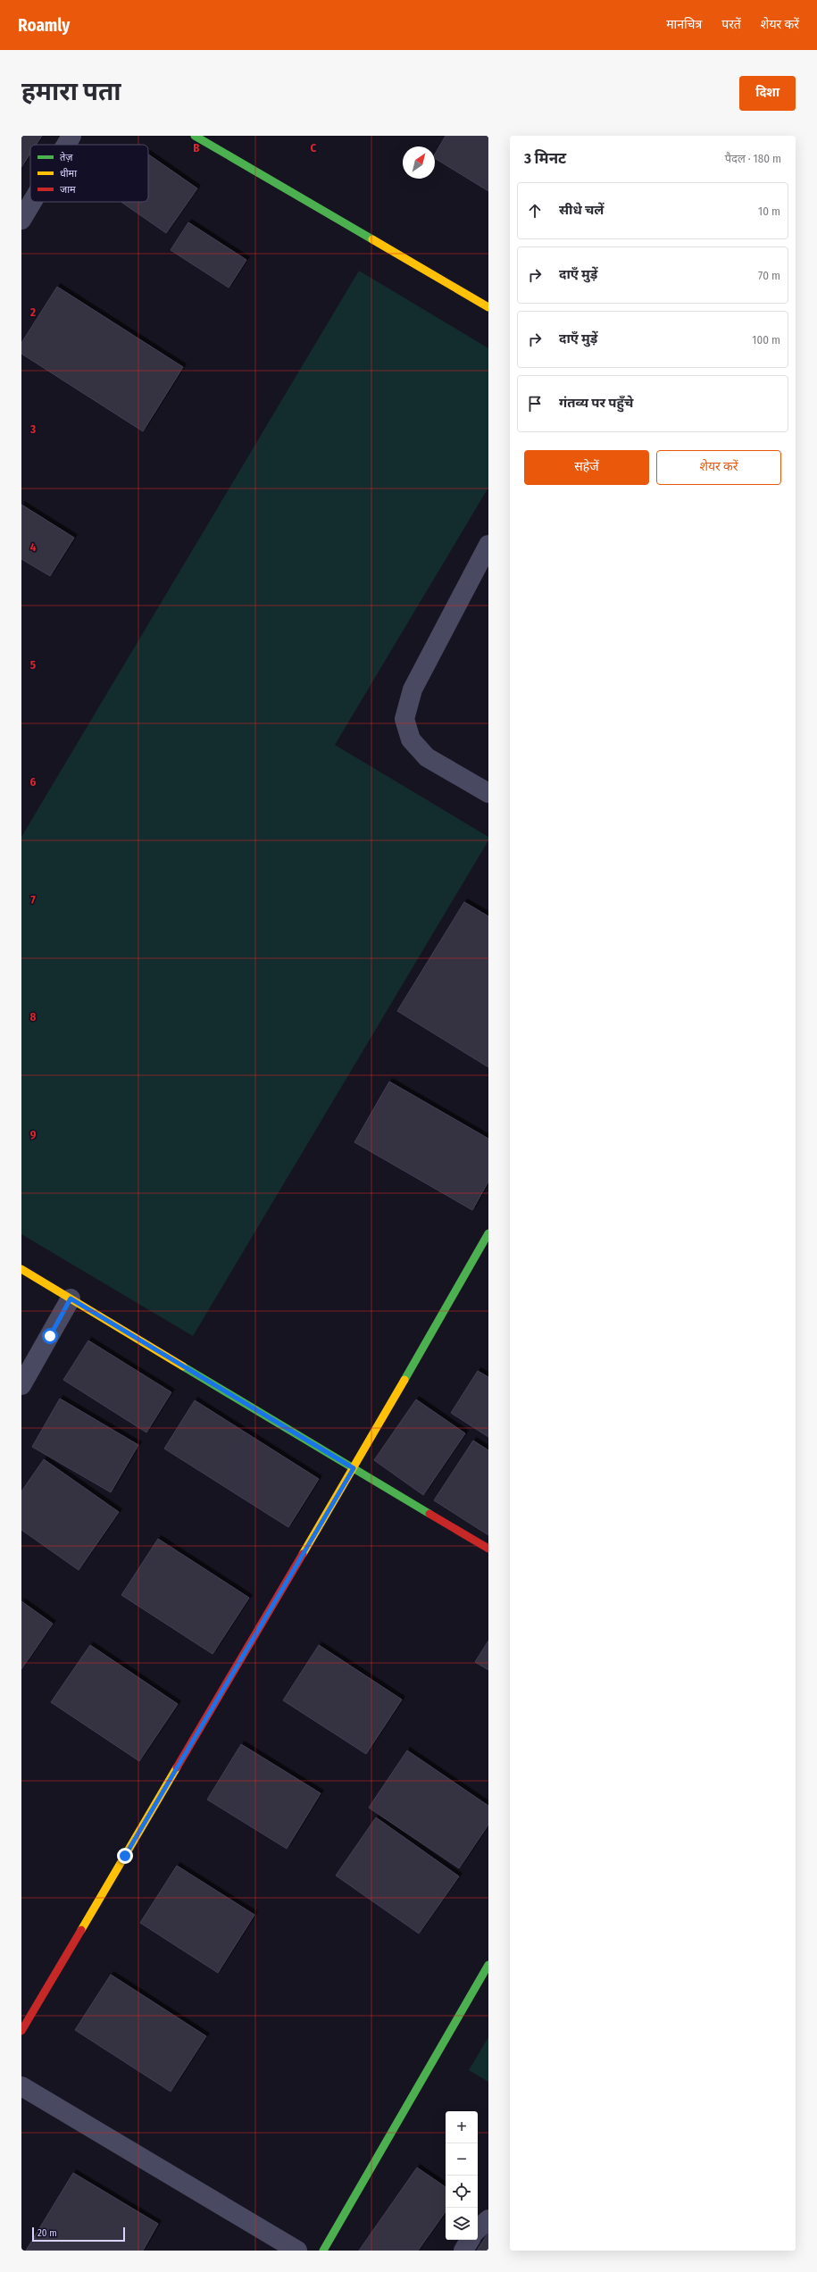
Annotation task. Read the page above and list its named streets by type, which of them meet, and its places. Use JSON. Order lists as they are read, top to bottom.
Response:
{
  "legend": ["तेज़", "धीमा", "जाम"],
  "scale_bar": "20 m",
  "north": "top right",
  "page": {
    "header": "Roamly",
    "nav": ["मानचित्र", "परतें", "शेयर करें"],
    "buttons": [
      "दिशा",
      ["सहेजें", "शेयर करें"]
    ],
    "title": "हमारा पता",
    "heading": ["3 मिनट", "पैदल · 180 m"],
    "list": [
      ["सीधे चलें", "10 m"],
      ["दाएँ मुड़ें", "70 m"],
      ["दाएँ मुड़ें", "100 m"],
      "गंतव्य पर पहुँचे"
    ],
    "map_buttons": ["+", "−"],
    "scale": "20 m"
  },
  "grid": {
    "columns": ["B", "C"],
    "rows": [
      "2",
      "3",
      "4",
      "5",
      "6",
      "7",
      "8",
      "9"
    ]
  }
}
